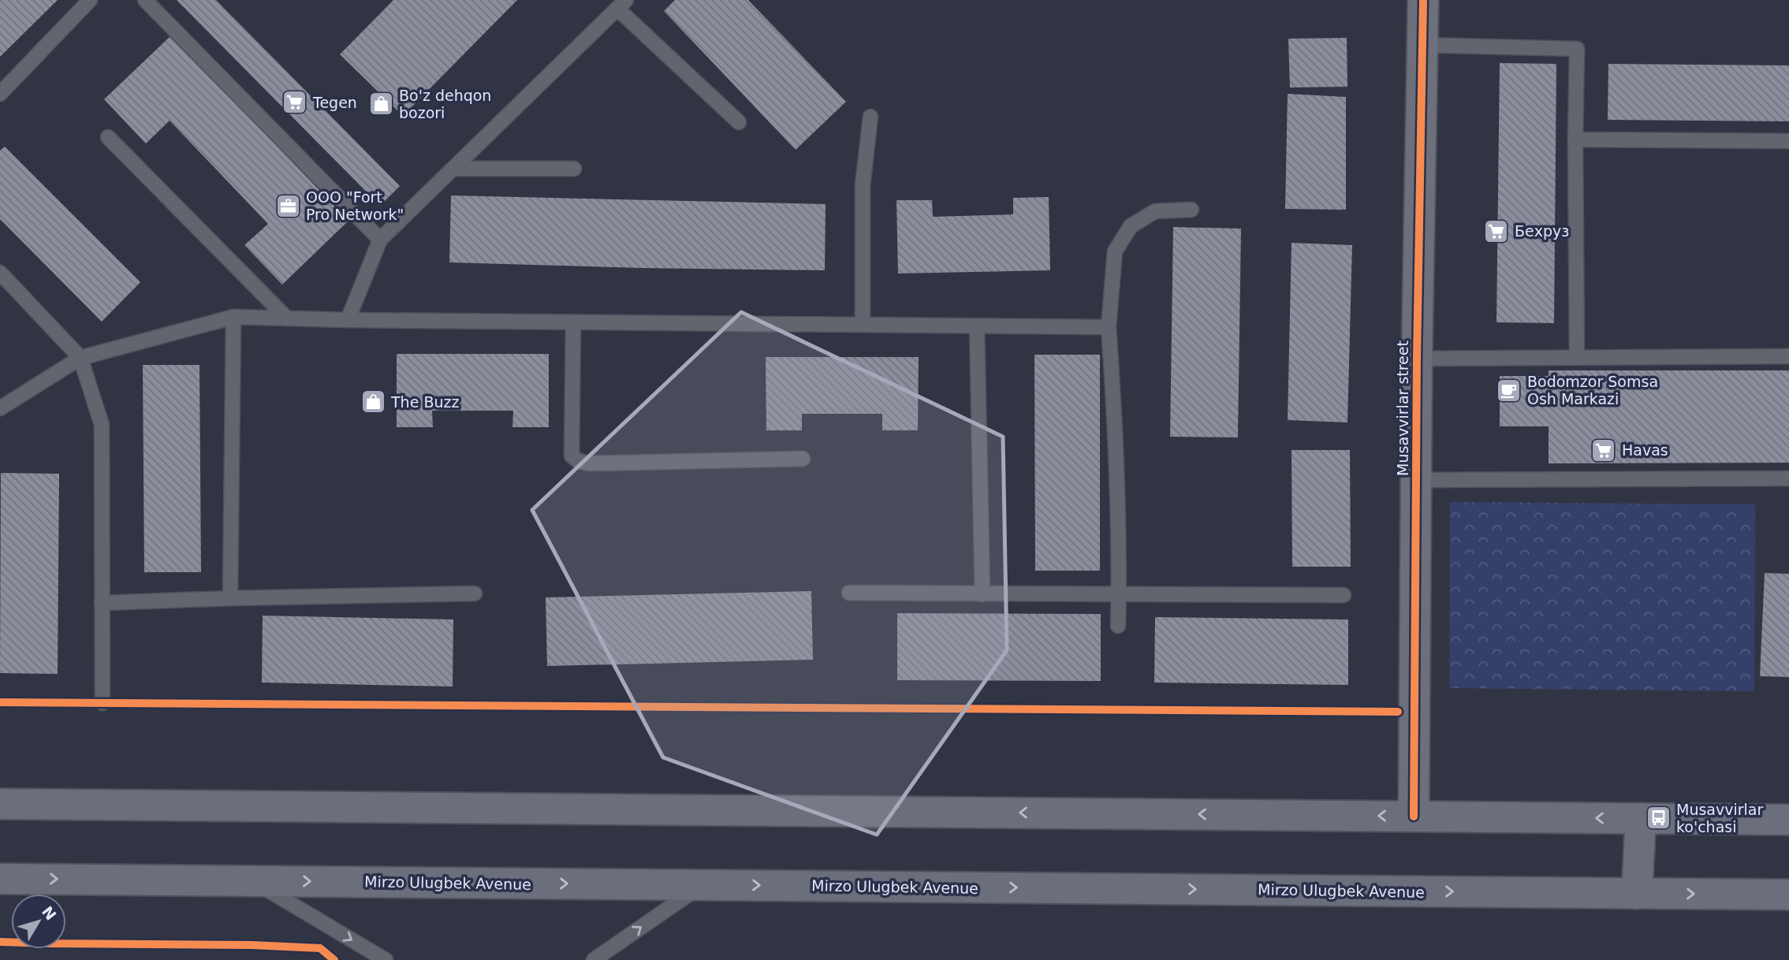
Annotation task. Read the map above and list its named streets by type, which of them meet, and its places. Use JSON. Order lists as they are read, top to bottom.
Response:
{
  "streets": {
    "main road": ["Mirzo Ulugbek Avenue"],
    "street": ["Musavvirlar street"]
  },
  "places": {
    "supermarket": ["Tegen", "Бехруз", "Havas"],
    "shop": ["Bo'z dehqon bozori", "The Buzz"],
    "office": ["ООО \"Fort Pro Network\""],
    "cafe": ["Bodomzor Somsa Osh Markazi"],
    "bus stop": ["Musavvirlar ko'chasi"]
  },
  "north": "top right"
}
